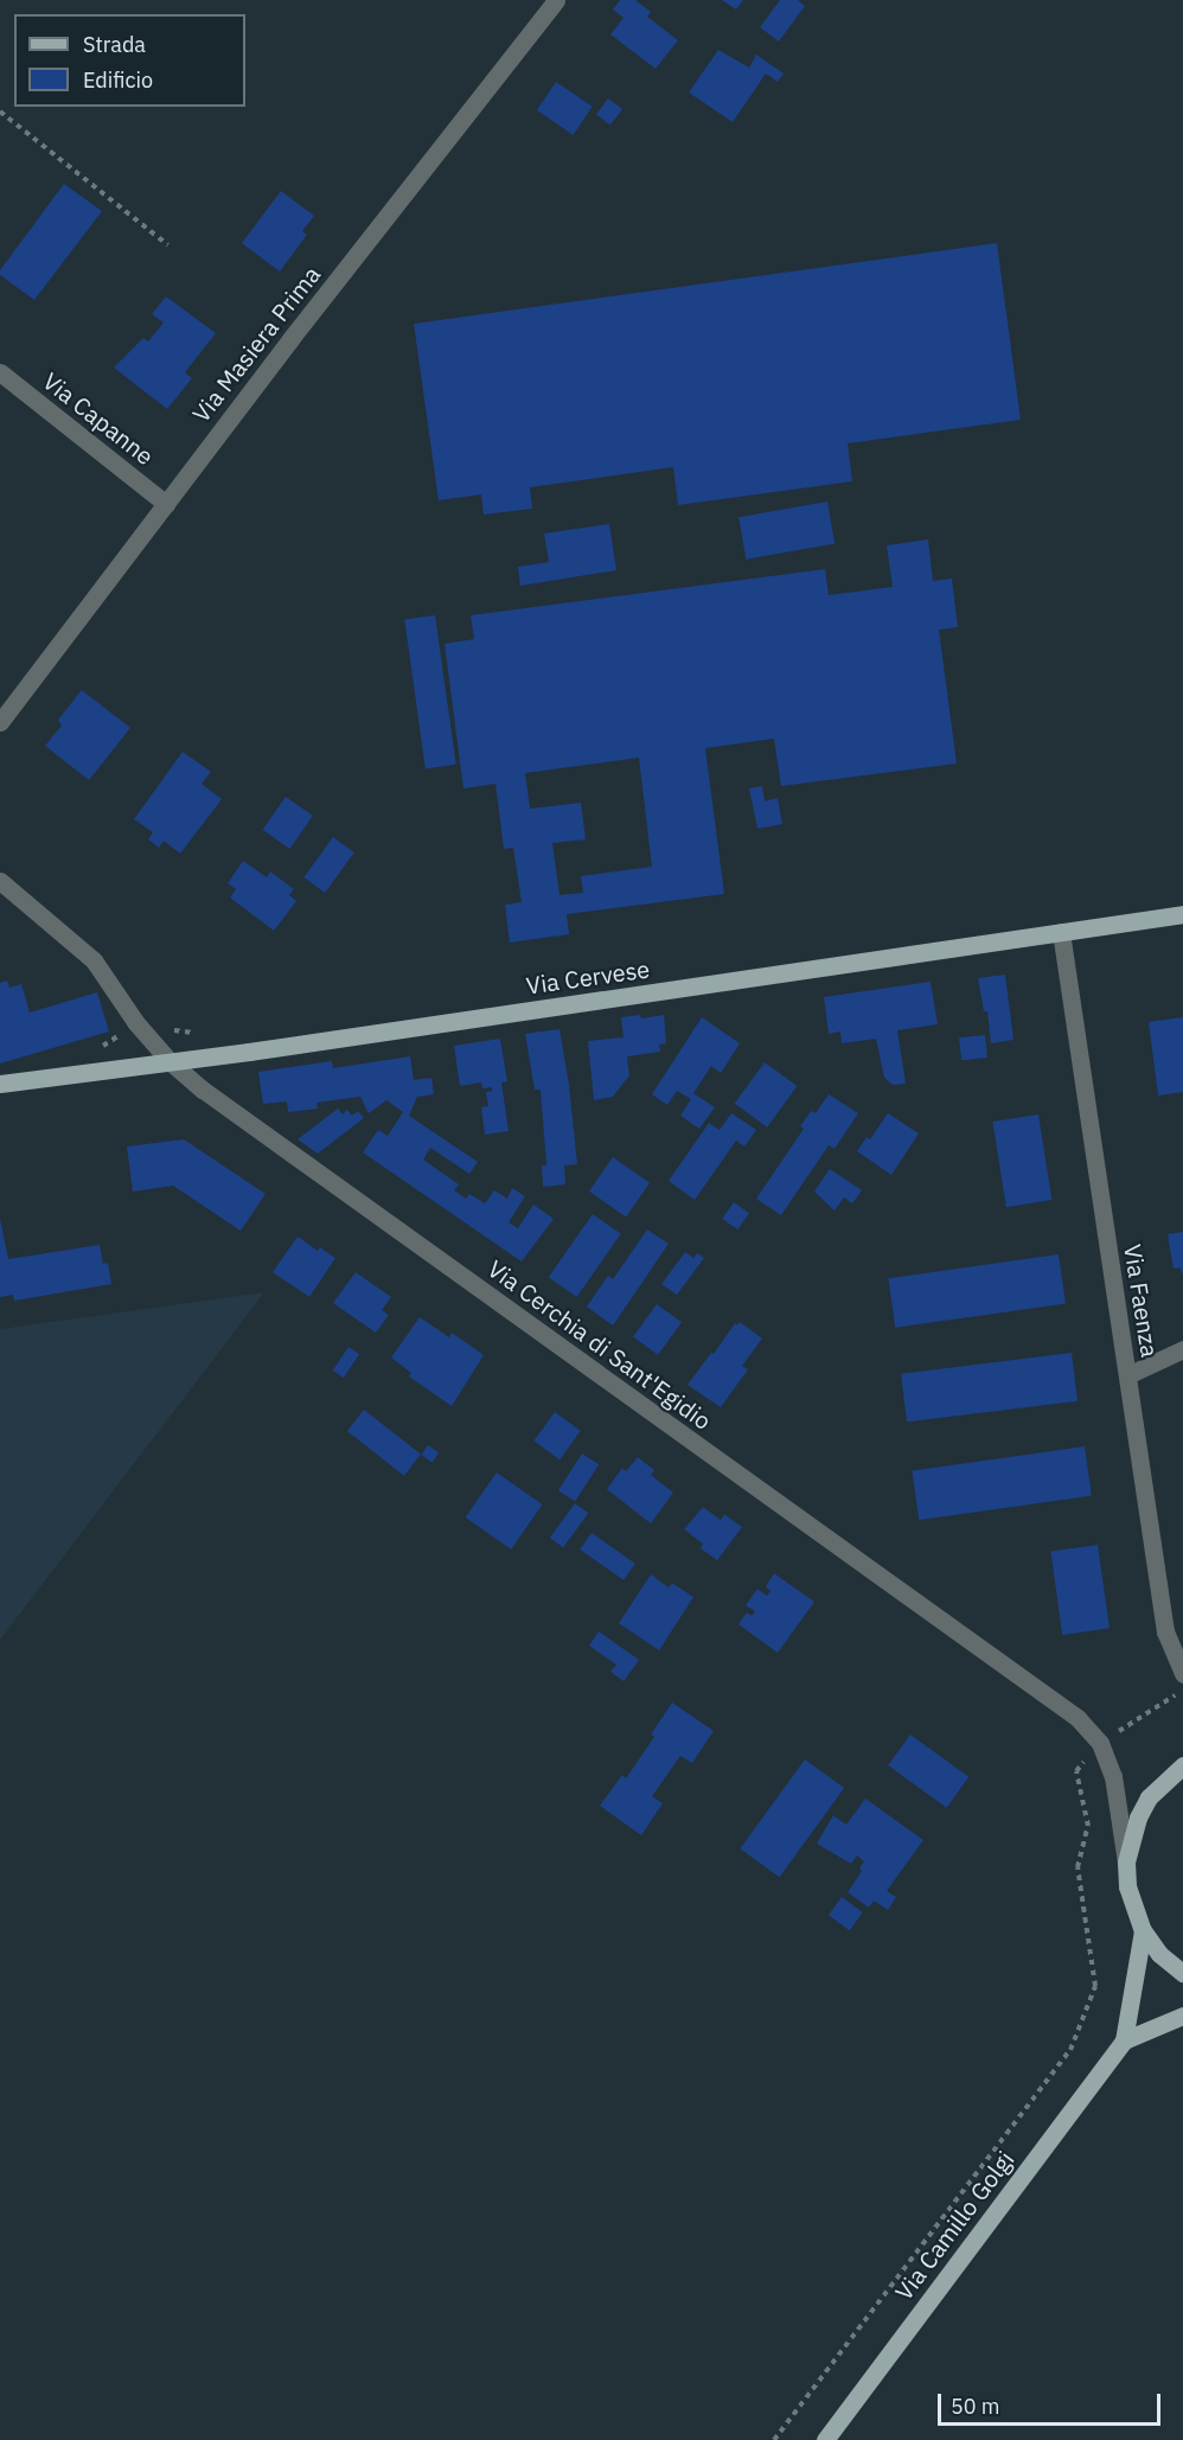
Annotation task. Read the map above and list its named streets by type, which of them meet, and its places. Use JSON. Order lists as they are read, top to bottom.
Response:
{
  "streets": {
    "main road": ["Via Cervese", "Via Camillo Golgi"],
    "street": [
      "Via Masiera Prima",
      "Via Capanne",
      "Via Faenza",
      "Via Cerchia di Sant'Egidio"
    ]
  },
  "crossings": [
    ["Via Masiera Prima", "Via Capanne"],
    ["Via Cervese", "Via Faenza"],
    ["Via Cervese", "Via Cerchia di Sant'Egidio"]
  ],
  "legend": ["Strada", "Edificio"],
  "scale_bar": "50 m"
}
